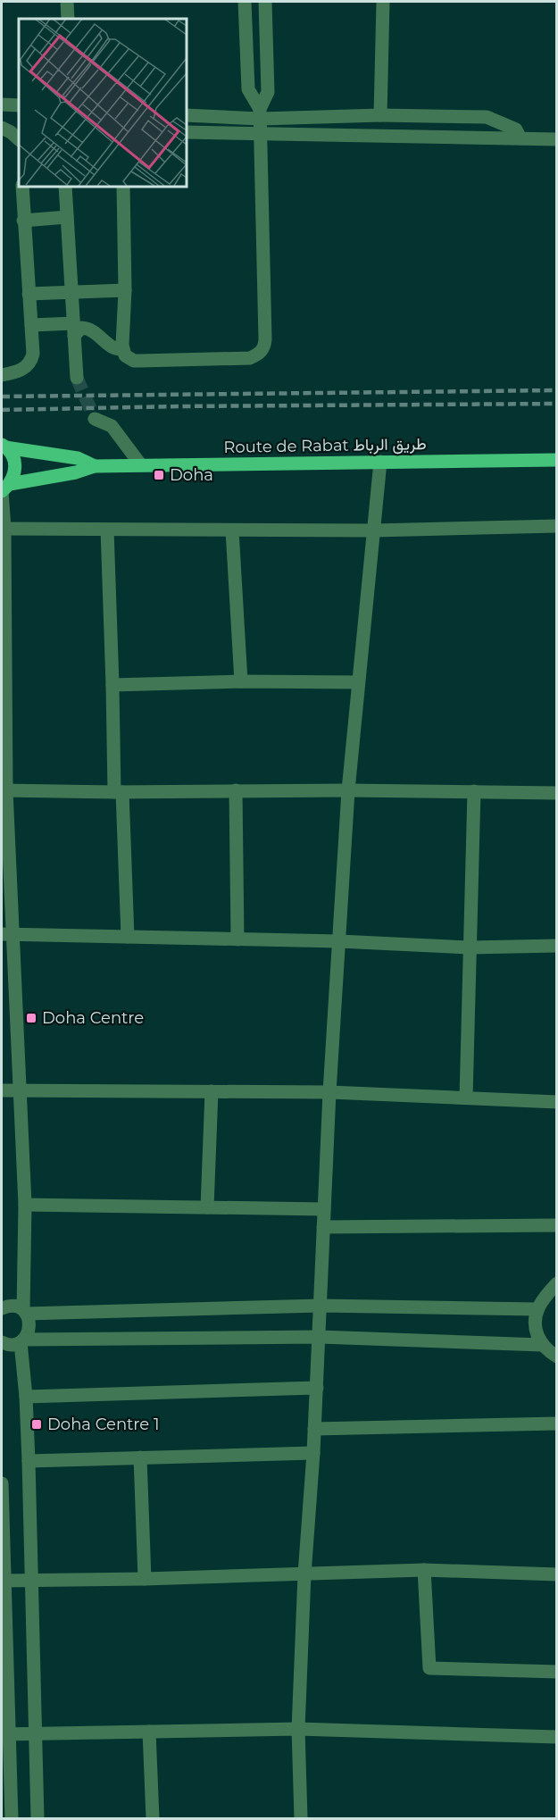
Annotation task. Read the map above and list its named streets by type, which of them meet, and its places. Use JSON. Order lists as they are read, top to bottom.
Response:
{
  "streets": {
    "main road": ["Route de Rabat طريق الرباط"]
  },
  "places": {
    "transit": ["Doha", "Doha Centre", "Doha Centre 1"]
  }
}
